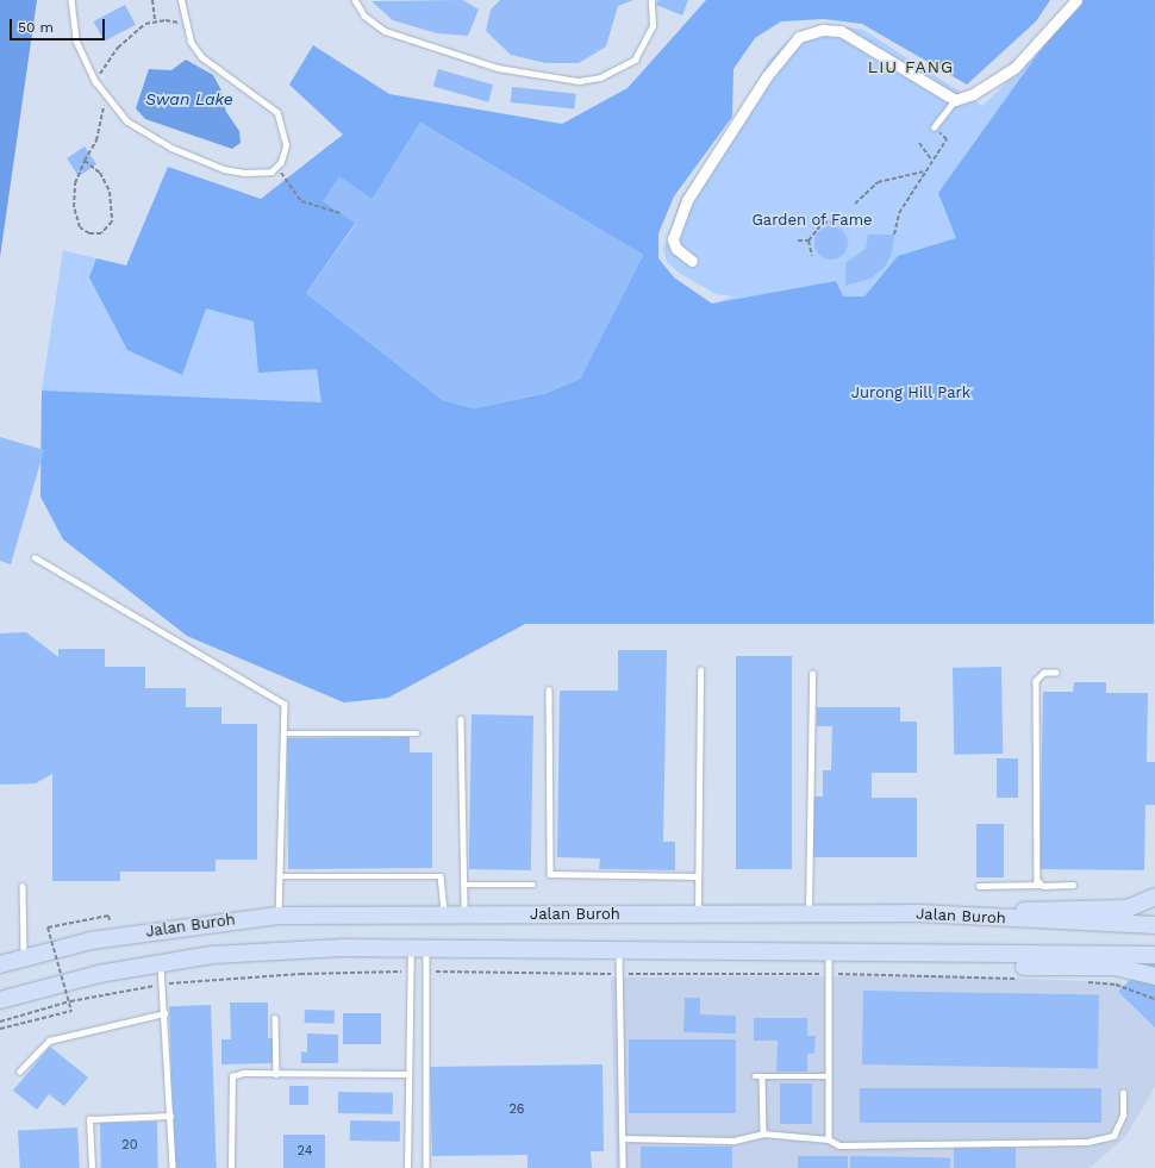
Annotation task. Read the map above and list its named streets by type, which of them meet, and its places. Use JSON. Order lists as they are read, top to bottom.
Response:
{
  "streets": {
    "main road": ["Jalan Buroh"]
  },
  "districts": ["LIU FANG"],
  "water": ["Swan Lake"],
  "parks": ["Garden of Fame", "Jurong Hill Park"],
  "house_numbers": ["26", "20", "24"],
  "scale_bar": "50 m"
}
